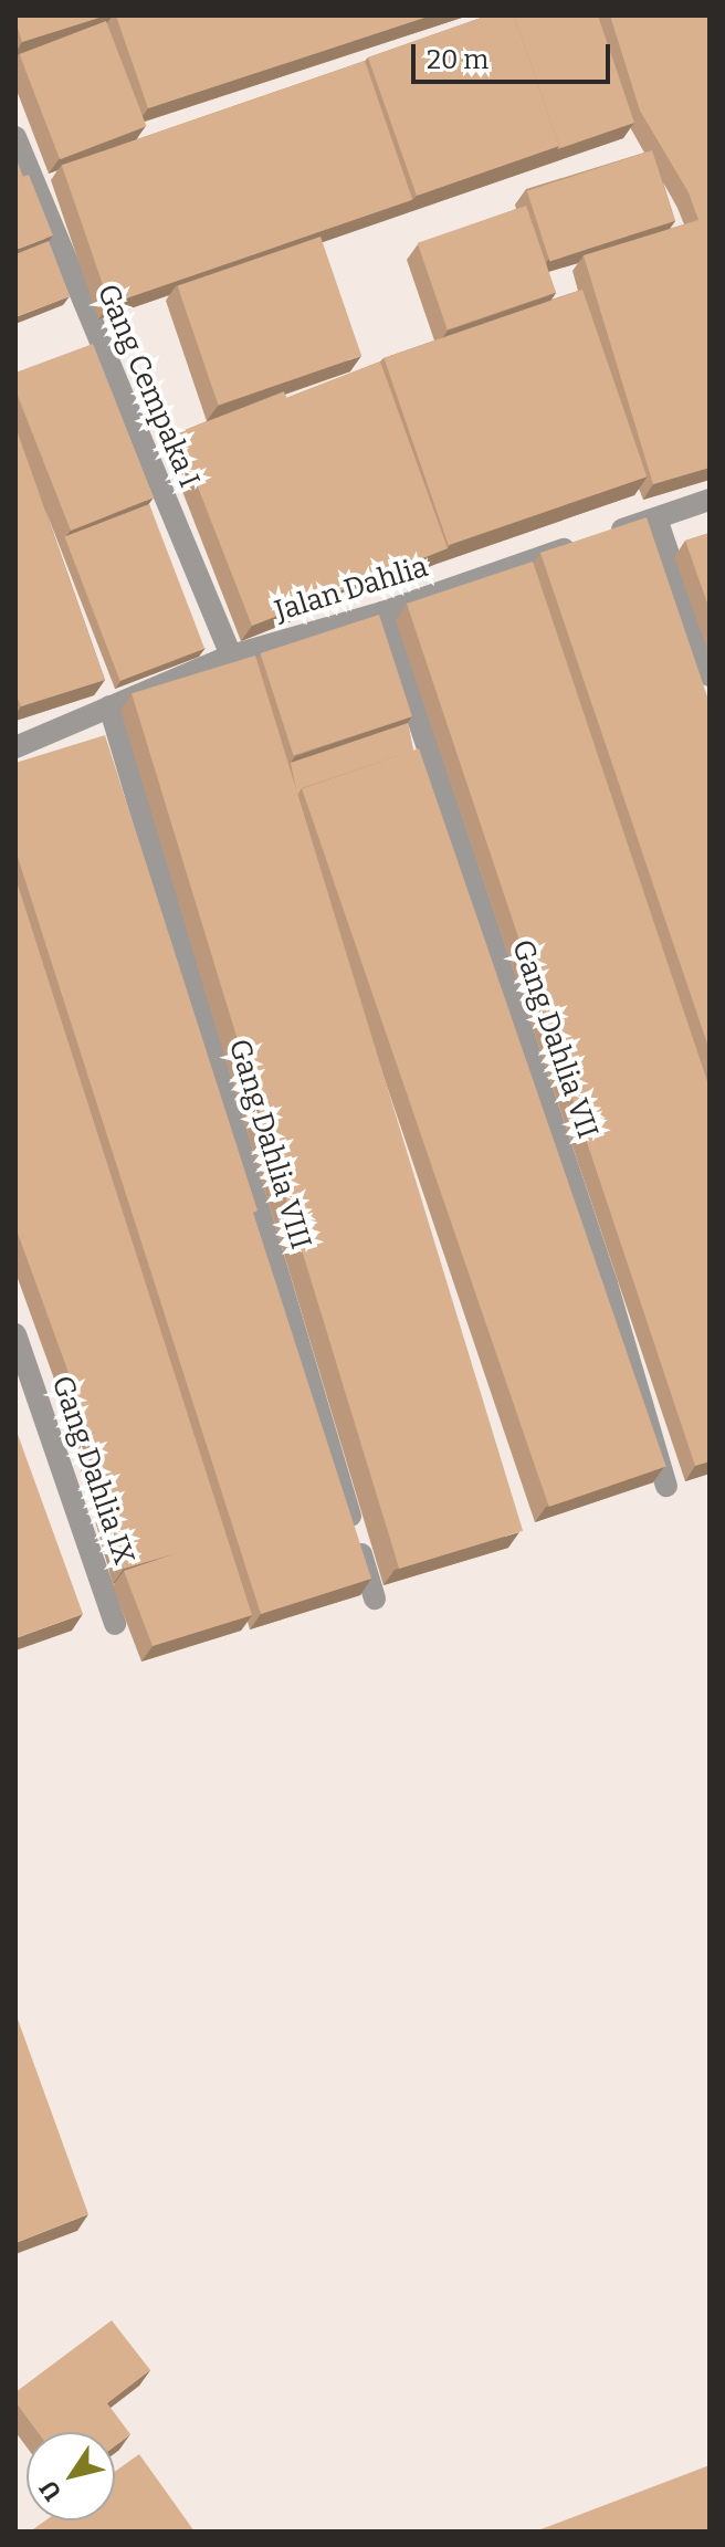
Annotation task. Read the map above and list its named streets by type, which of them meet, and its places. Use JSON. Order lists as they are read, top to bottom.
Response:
{
  "streets": {
    "street": [
      "Gang Cempaka I",
      "Jalan Dahlia",
      "Gang Dahlia VII",
      "Gang Dahlia VIII",
      "Gang Dahlia IX"
    ]
  },
  "crossings": [
    ["Gang Cempaka I", "Jalan Dahlia"],
    ["Jalan Dahlia", "Gang Dahlia VII"],
    ["Jalan Dahlia", "Gang Dahlia VIII"]
  ],
  "scale_bar": "20 m",
  "north": "bottom left"
}
